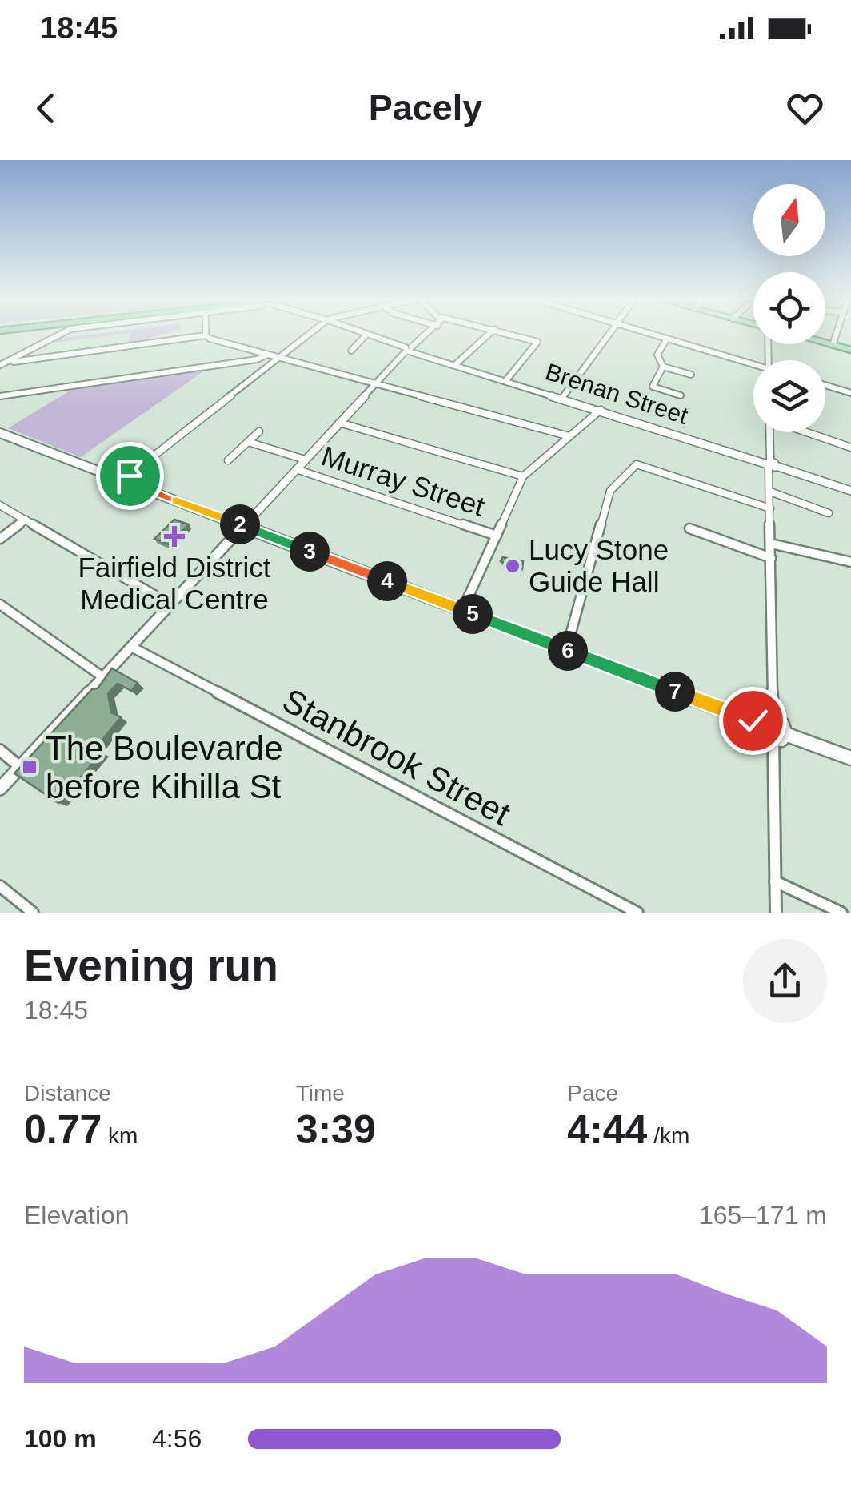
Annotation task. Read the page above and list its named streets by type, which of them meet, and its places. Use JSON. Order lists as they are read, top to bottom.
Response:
{
  "streets": {
    "street": ["Brenan Street", "Murray Street", "Stanbrook Street"]
  },
  "places": {
    "health": ["Fairfield District Medical Centre"],
    "other": ["Lucy Stone Guide Hall"],
    "transit": ["The Boulevarde before Kihilla St"]
  },
  "north": "top",
  "page": {
    "status": "18:45",
    "header": "Pacely",
    "pins": [
      "2",
      "3",
      "4",
      "5",
      "6",
      "7"
    ],
    "heading": ["Evening run", "18:45"],
    "stats": [
      ["Distance", "0.77 km"],
      ["Time", "3:39"],
      ["Pace", "4:44 /km"]
    ],
    "chart": ["Elevation", "165–171 m"],
    "list": [
      {
        "name": "100 m",
        "note": "4:56"
      }
    ]
  }
}
